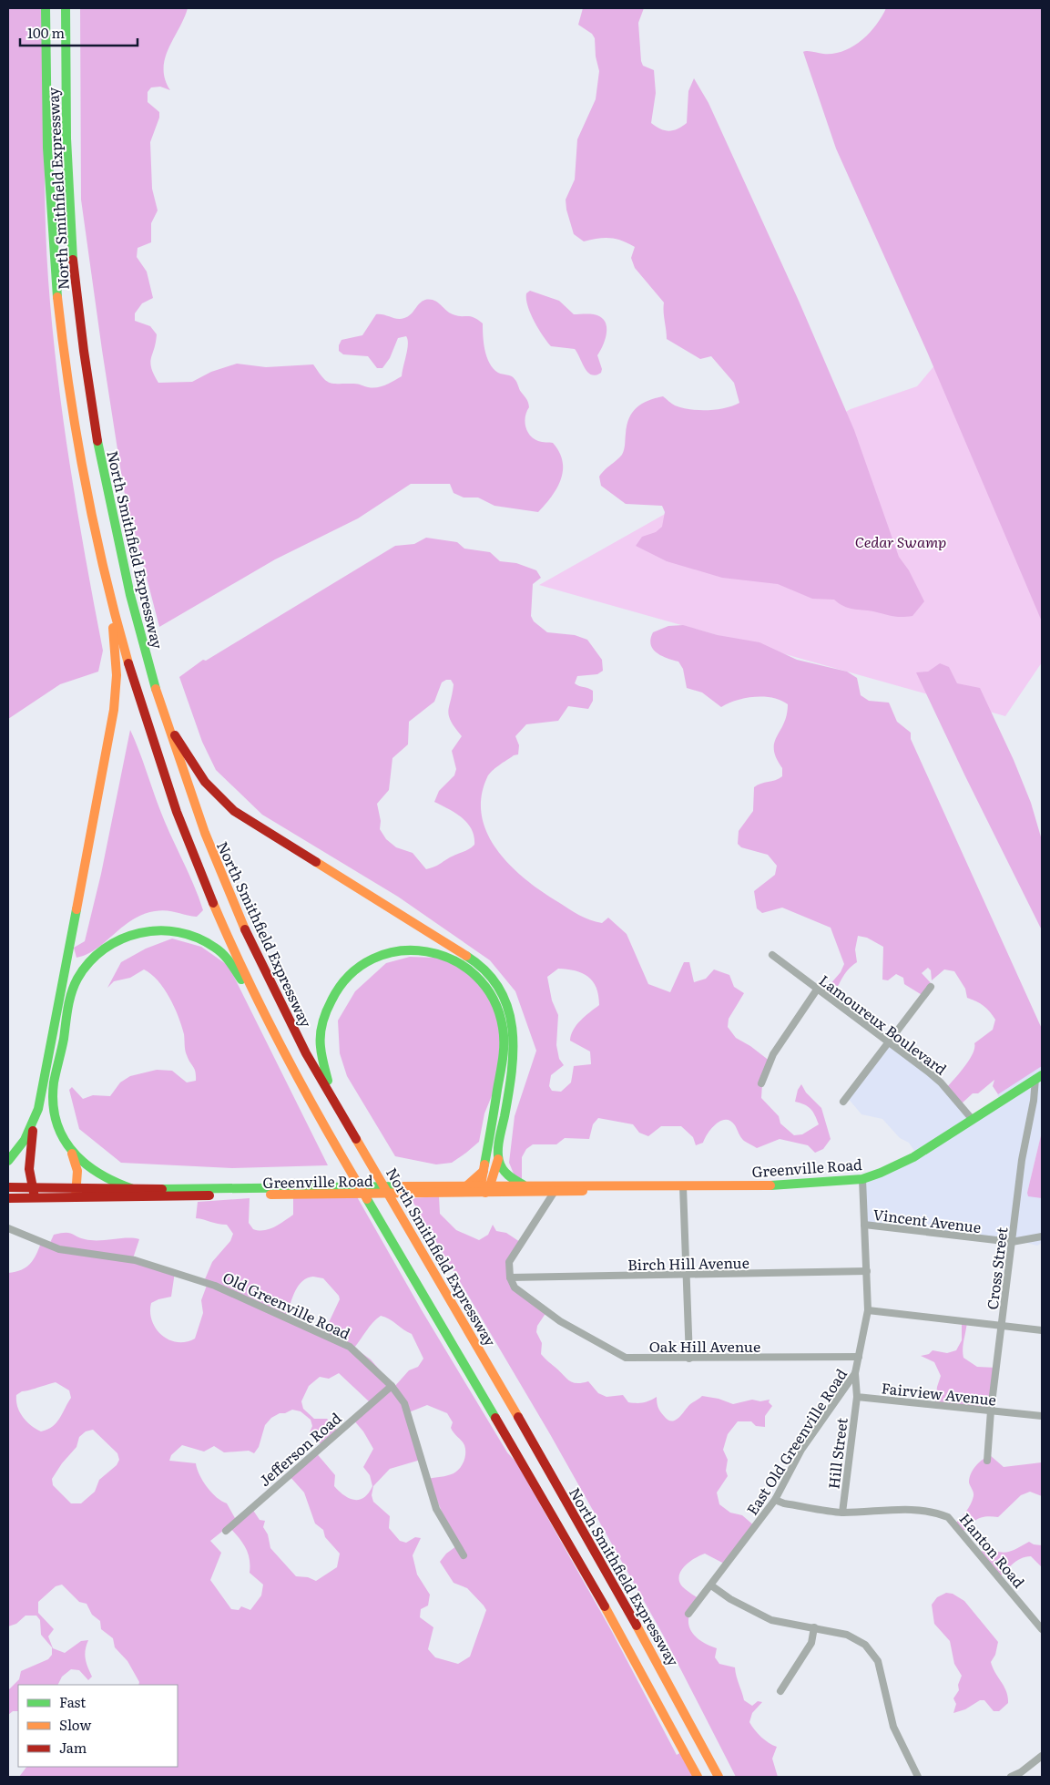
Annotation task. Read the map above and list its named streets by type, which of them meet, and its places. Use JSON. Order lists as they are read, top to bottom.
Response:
{
  "streets": {
    "main road": ["North Smithfield Expressway", "Greenville Road"],
    "street": [
      "Lamoureux Boulevard",
      "Vincent Avenue",
      "Birch Hill Avenue",
      "Cross Street",
      "Old Greenville Road",
      "Oak Hill Avenue",
      "Fairview Avenue",
      "East Old Greenville Road",
      "Jefferson Road",
      "Hill Street",
      "Hanton Road"
    ]
  },
  "crossings": [
    ["Lamoureux Boulevard", "Greenville Road"],
    ["Greenville Road", "Cross Street"],
    ["Greenville Road", "East Old Greenville Road"],
    ["Vincent Avenue", "Cross Street"],
    ["Vincent Avenue", "East Old Greenville Road"],
    ["Birch Hill Avenue", "Oak Hill Avenue"],
    ["Birch Hill Avenue", "East Old Greenville Road"],
    ["Cross Street", "Fairview Avenue"],
    ["Old Greenville Road", "Jefferson Road"],
    ["Oak Hill Avenue", "East Old Greenville Road"],
    ["Fairview Avenue", "Hill Street"],
    ["East Old Greenville Road", "Hanton Road"],
    ["Hill Street", "Hanton Road"]
  ],
  "parks": ["Cedar Swamp"],
  "legend": ["Fast", "Slow", "Jam"],
  "scale_bar": "100 m"
}
